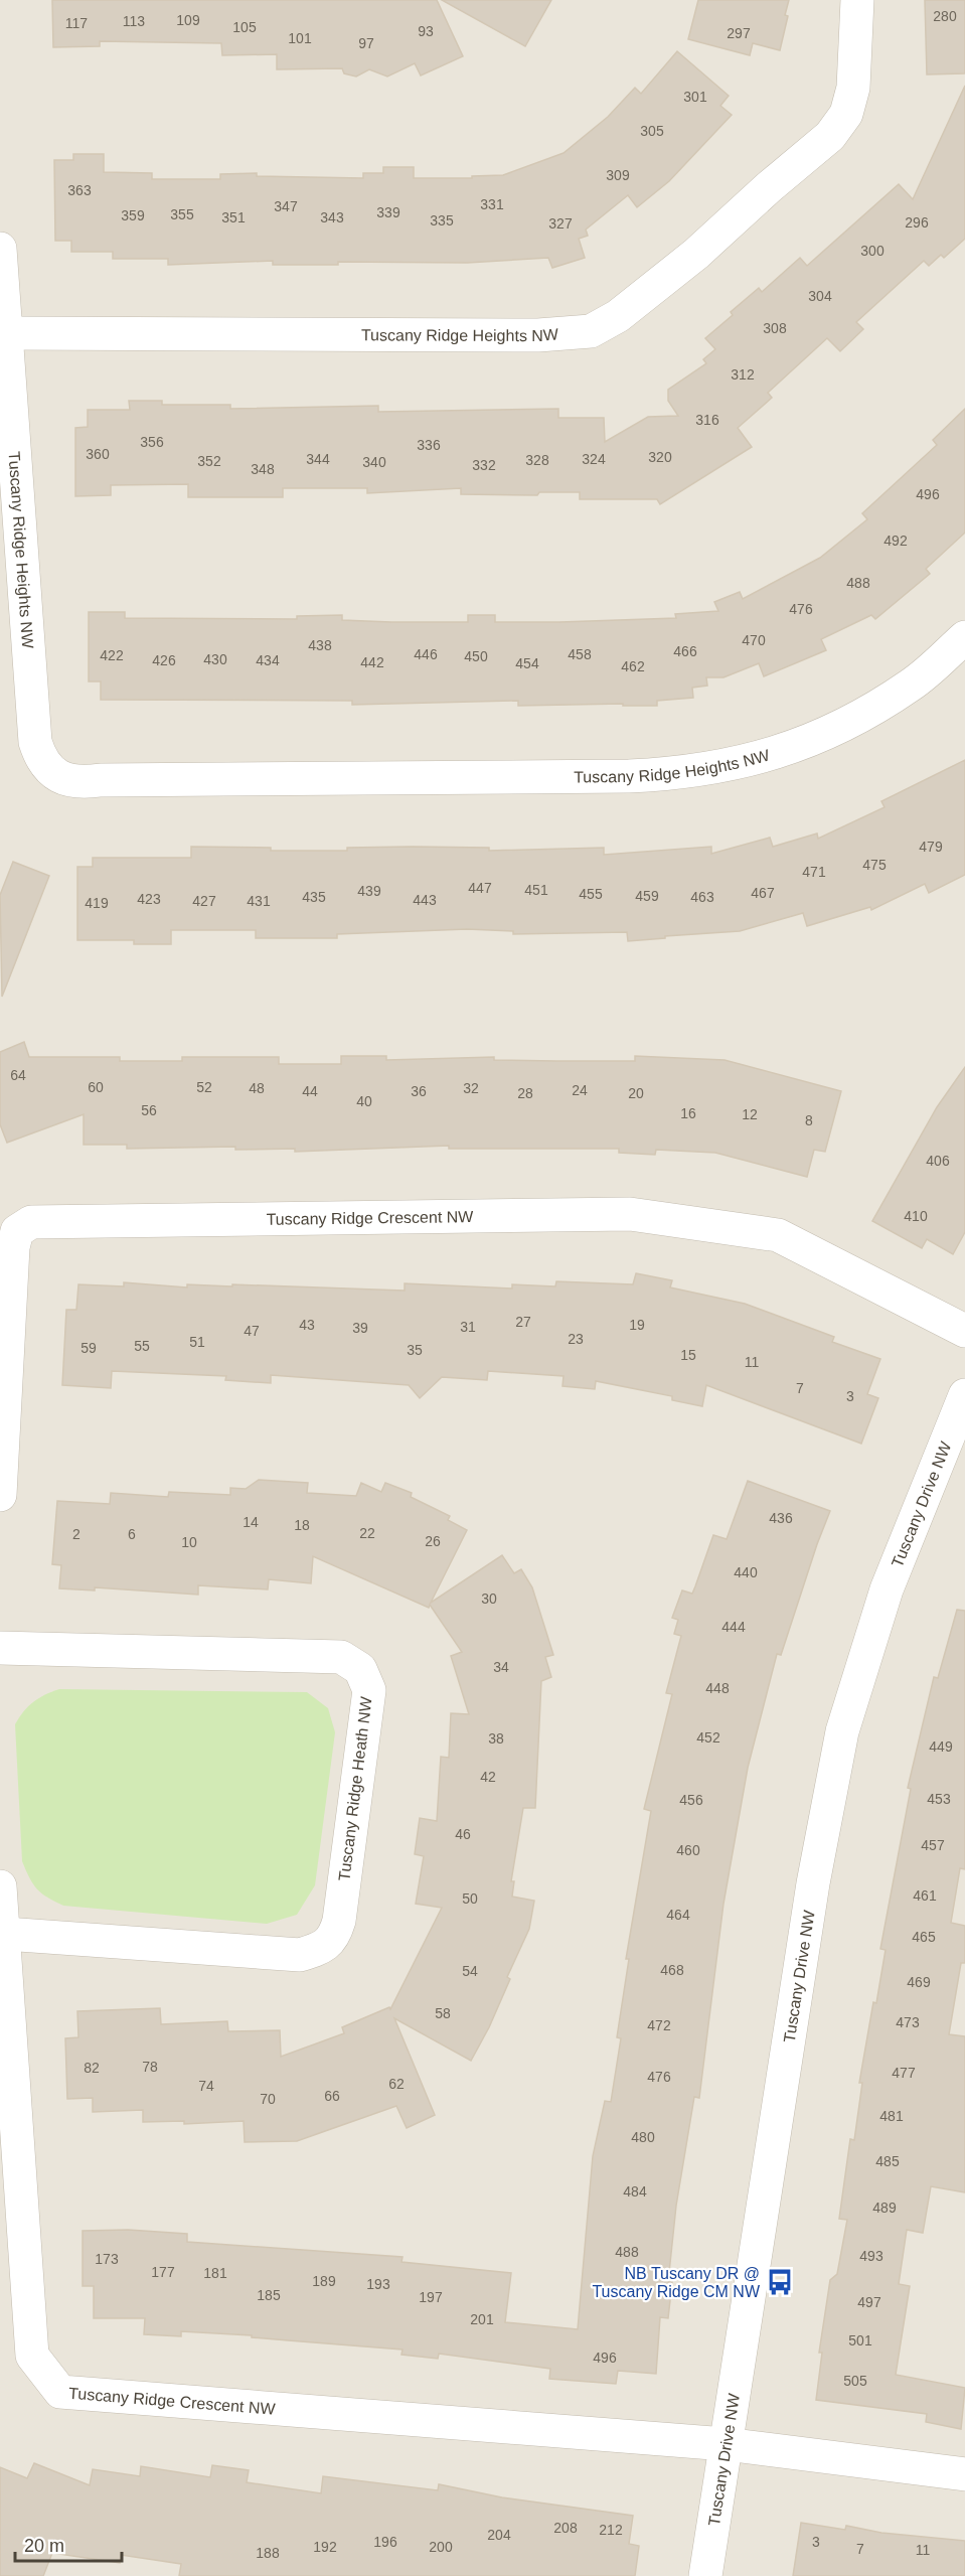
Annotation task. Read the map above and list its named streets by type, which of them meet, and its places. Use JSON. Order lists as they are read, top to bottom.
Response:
{
  "streets": {
    "street": [
      "Tuscany Ridge Heights NW",
      "Tuscany Ridge Crescent NW",
      "Tuscany Drive NW",
      "Tuscany Ridge Heath NW"
    ]
  },
  "crossings": [
    ["Tuscany Ridge Crescent NW", "Tuscany Drive NW"],
    ["Tuscany Ridge Crescent NW", "Tuscany Ridge Heath NW"]
  ],
  "places": {
    "bus stop": ["NB Tuscany DR @ Tuscany Ridge CM NW"]
  },
  "house_numbers": [
    "280",
    "109",
    "113",
    "117",
    "105",
    "93",
    "297",
    "101",
    "97",
    "301",
    "305",
    "309",
    "363",
    "331",
    "347",
    "339",
    "355",
    "359",
    "351",
    "343",
    "335",
    "296",
    "327",
    "300",
    "304",
    "308",
    "312",
    "316",
    "356",
    "336",
    "360",
    "320",
    "344",
    "324",
    "328",
    "352",
    "340",
    "332",
    "348",
    "496",
    "492",
    "488",
    "476",
    "470",
    "438",
    "466",
    "446",
    "458",
    "422",
    "450",
    "430",
    "426",
    "434",
    "442",
    "454",
    "462",
    "479",
    "475",
    "471",
    "447",
    "451",
    "439",
    "467",
    "455",
    "459",
    "435",
    "463",
    "423",
    "443",
    "427",
    "431",
    "419",
    "64",
    "60",
    "52",
    "48",
    "32",
    "24",
    "44",
    "36",
    "28",
    "20",
    "40",
    "56",
    "16",
    "12",
    "8",
    "406",
    "410",
    "27",
    "43",
    "19",
    "31",
    "39",
    "47",
    "23",
    "51",
    "55",
    "59",
    "35",
    "15",
    "11",
    "7",
    "3",
    "436",
    "14",
    "18",
    "22",
    "2",
    "6",
    "26",
    "10",
    "440",
    "30",
    "444",
    "34",
    "448",
    "452",
    "38",
    "449",
    "42",
    "453",
    "456",
    "46",
    "457",
    "460",
    "461",
    "50",
    "464",
    "465",
    "468",
    "54",
    "469",
    "58",
    "473",
    "472",
    "78",
    "82",
    "477",
    "476",
    "62",
    "74",
    "66",
    "70",
    "481",
    "480",
    "485",
    "484",
    "489",
    "488",
    "493",
    "173",
    "177",
    "181",
    "189",
    "193",
    "185",
    "197",
    "497",
    "201",
    "501",
    "496",
    "505",
    "208",
    "212",
    "204",
    "196",
    "3",
    "192",
    "200",
    "7",
    "11",
    "188"
  ],
  "scale_bar": "20 m"
}
